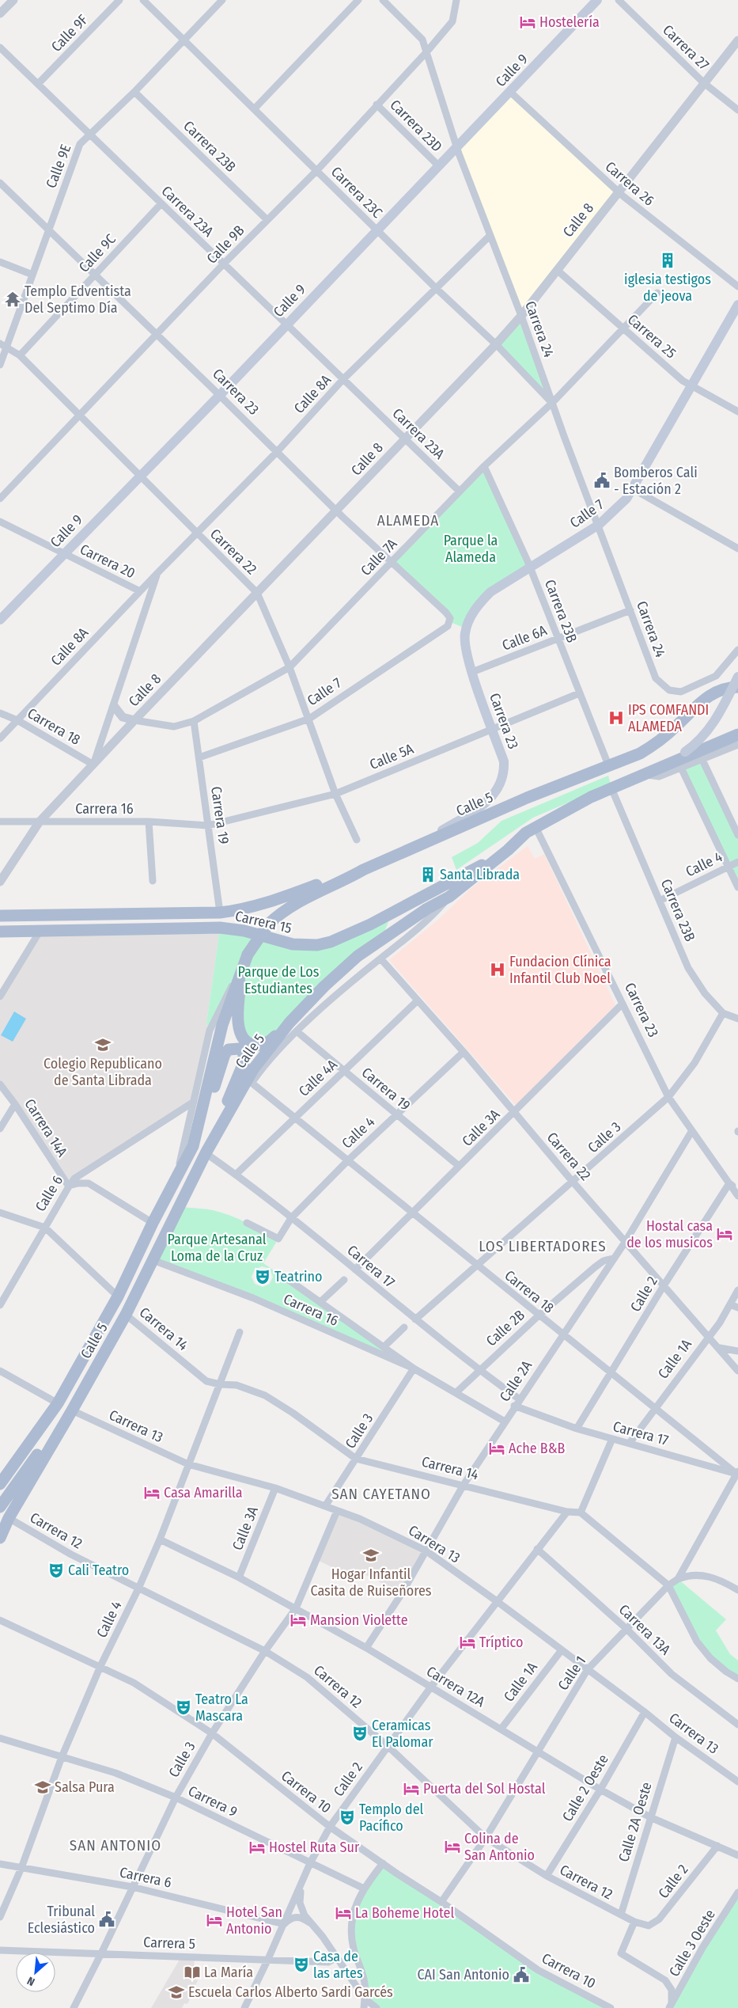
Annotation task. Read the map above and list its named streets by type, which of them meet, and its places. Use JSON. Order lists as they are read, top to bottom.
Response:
{
  "streets": {
    "main road": [
      "Calle 9",
      "Carrera 23",
      "Calle 7",
      "Calle 5",
      "Carrera 15"
    ],
    "street": [
      "Calle 9F",
      "Carrera 27",
      "Carrera 23D",
      "Carrera 23B",
      "Calle 9E",
      "Carrera 26",
      "Carrera 23C",
      "Carrera 23A",
      "Calle 8",
      "Calle 9B",
      "Calle 9C",
      "Carrera 24",
      "Carrera 25",
      "Calle 8A",
      "Carrera 22",
      "Calle 7A",
      "Carrera 20",
      "Calle 6A",
      "Carrera 18",
      "Calle 5A",
      "Carrera 16",
      "Carrera 19",
      "Calle 4",
      "Calle 4A",
      "Carrera 14A",
      "Calle 3A",
      "Calle 3",
      "Calle 6",
      "Carrera 17",
      "Calle 2",
      "Calle 2B",
      "Carrera 14",
      "Calle 1A",
      "Calle 2A",
      "Carrera 13",
      "Carrera 12",
      "Carrera 13A",
      "Calle 1",
      "Carrera 12A",
      "Calle 2 Oeste",
      "Carrera 10",
      "Carrera 9",
      "Calle 2A Oeste",
      "Carrera 6",
      "Carrera 5",
      "Calle 3 Oeste"
    ]
  },
  "crossings": [
    ["Calle 9F", "Carrera 23A"],
    ["Carrera 27", "Calle 8"],
    ["Calle 9", "Carrera 23D"],
    ["Calle 9", "Carrera 26"],
    ["Calle 9", "Carrera 23C"],
    ["Calle 9", "Carrera 23A"],
    ["Calle 9", "Carrera 24"],
    ["Calle 9", "Carrera 23"],
    ["Calle 9", "Carrera 22"],
    ["Calle 9", "Carrera 20"],
    ["Carrera 23D", "Calle 9B"],
    ["Carrera 23B", "Calle 9E"],
    ["Carrera 23B", "Calle 9B"],
    ["Carrera 23B", "Calle 7"],
    ["Carrera 23B", "Calle 7A"],
    ["Carrera 23B", "Calle 6A"],
    ["Carrera 23B", "Calle 5A"],
    ["Carrera 23B", "Calle 5"],
    ["Carrera 23B", "Calle 4"],
    ["Carrera 23B", "Calle 3"],
    ["Calle 9E", "Carrera 23C"],
    ["Calle 9E", "Carrera 23A"],
    ["Calle 9E", "Carrera 23"],
    ["Calle 9E", "Carrera 22"],
    ["Carrera 26", "Calle 8"],
    ["Carrera 23C", "Calle 8"],
    ["Carrera 23C", "Calle 9B"],
    ["Carrera 23C", "Carrera 24"],
    ["Carrera 23C", "Calle 8A"],
    ["Carrera 23C", "Calle 7A"],
    ["Carrera 23A", "Calle 8"],
    ["Carrera 23A", "Calle 9B"],
    ["Carrera 23A", "Calle 9C"],
    ["Carrera 23A", "Calle 8A"],
    ["Carrera 23A", "Calle 7A"],
    ["Calle 8", "Carrera 24"],
    ["Calle 8", "Carrera 25"],
    ["Calle 8", "Carrera 23"],
    ["Calle 8", "Calle 8A"],
    ["Calle 8", "Carrera 22"],
    ["Calle 8", "Calle 7A"],
    ["Calle 8", "Carrera 18"],
    ["Calle 8", "Carrera 16"],
    ["Calle 9B", "Carrera 24"],
    ["Calle 9B", "Carrera 23"],
    ["Calle 9B", "Carrera 22"],
    ["Calle 9C", "Carrera 23"],
    ["Calle 9C", "Carrera 22"],
    ["Carrera 24", "Calle 8A"],
    ["Carrera 24", "Calle 7"],
    ["Carrera 24", "Calle 7A"],
    ["Carrera 24", "Calle 6A"],
    ["Carrera 25", "Calle 7"],
    ["Carrera 25", "Calle 7A"],
    ["Carrera 23", "Calle 8A"],
    ["Carrera 23", "Calle 7"],
    ["Carrera 23", "Calle 7A"],
    ["Carrera 23", "Calle 6A"],
    ["Carrera 23", "Calle 5A"],
    ["Carrera 23", "Calle 5"],
    ["Carrera 23", "Calle 3A"],
    ["Carrera 23", "Calle 3"],
    ["Carrera 23", "Calle 2"],
    ["Carrera 23", "Calle 2A"],
    ["Calle 8A", "Carrera 22"],
    ["Calle 8A", "Carrera 20"],
    ["Calle 8A", "Carrera 18"],
    ["Calle 7", "Carrera 22"],
    ["Calle 7", "Carrera 19"],
    ["Carrera 22", "Calle 7A"],
    ["Carrera 22", "Calle 5A"],
    ["Carrera 22", "Calle 5"],
    ["Carrera 22", "Calle 4"],
    ["Carrera 22", "Calle 4A"],
    ["Carrera 22", "Calle 3A"],
    ["Carrera 22", "Calle 3"],
    ["Carrera 22", "Calle 2"],
    ["Carrera 22", "Calle 1A"],
    ["Carrera 22", "Calle 2A"],
    ["Calle 7A", "Carrera 19"],
    ["Carrera 18", "Calle 5"],
    ["Carrera 18", "Calle 4"],
    ["Carrera 18", "Calle 4A"],
    ["Carrera 18", "Calle 3A"],
    ["Carrera 18", "Calle 3"],
    ["Carrera 18", "Carrera 17"],
    ["Carrera 18", "Calle 2"],
    ["Carrera 18", "Calle 2B"],
    ["Carrera 18", "Calle 1A"],
    ["Carrera 18", "Calle 2A"],
    ["Carrera 18", "Calle 1"],
    ["Calle 5A", "Carrera 16"],
    ["Calle 5A", "Carrera 19"],
    ["Calle 5", "Carrera 16"],
    ["Calle 5", "Carrera 19"],
    ["Calle 5", "Carrera 15"],
    ["Calle 5", "Calle 6"],
    ["Calle 5", "Carrera 17"],
    ["Calle 5", "Carrera 14"],
    ["Calle 5", "Carrera 13"],
    ["Calle 5", "Carrera 12"],
    ["Carrera 16", "Carrera 19"],
    ["Carrera 16", "Calle 3"],
    ["Carrera 16", "Calle 2B"],
    ["Carrera 16", "Calle 2A"],
    ["Carrera 19", "Calle 4"],
    ["Carrera 19", "Carrera 15"],
    ["Carrera 19", "Calle 4A"],
    ["Carrera 19", "Calle 3A"],
    ["Calle 4", "Carrera 17"],
    ["Calle 4", "Carrera 14"],
    ["Calle 4", "Carrera 13"],
    ["Calle 4", "Carrera 12"],
    ["Calle 4", "Carrera 12A"],
    ["Calle 4", "Carrera 10"],
    ["Calle 4", "Carrera 9"],
    ["Calle 4", "Carrera 6"],
    ["Calle 4A", "Carrera 17"],
    ["Carrera 14A", "Calle 6"],
    ["Calle 3A", "Carrera 17"],
    ["Calle 3A", "Carrera 13"],
    ["Calle 3A", "Carrera 12A"],
    ["Calle 3", "Carrera 17"],
    ["Calle 3", "Carrera 14"],
    ["Calle 3", "Carrera 13"],
    ["Calle 3", "Carrera 12"],
    ["Calle 3", "Carrera 12A"],
    ["Calle 3", "Carrera 10"],
    ["Calle 3", "Carrera 9"],
    ["Calle 3", "Carrera 6"],
    ["Calle 3", "Carrera 5"],
    ["Carrera 17", "Calle 2"],
    ["Carrera 17", "Calle 2B"],
    ["Carrera 17", "Calle 1A"],
    ["Carrera 17", "Calle 2A"],
    ["Carrera 17", "Calle 1"],
    ["Calle 2", "Carrera 14"],
    ["Calle 2", "Carrera 13"],
    ["Calle 2", "Carrera 12"],
    ["Calle 2", "Carrera 13A"],
    ["Calle 2", "Carrera 12A"],
    ["Calle 2", "Carrera 10"],
    ["Calle 2", "Carrera 9"],
    ["Calle 2", "Carrera 6"],
    ["Calle 2", "Carrera 5"],
    ["Calle 2B", "Calle 2A"],
    ["Carrera 14", "Calle 2A"],
    ["Calle 1A", "Carrera 13"],
    ["Calle 1A", "Carrera 12A"],
    ["Calle 2A", "Carrera 13"],
    ["Calle 2A", "Carrera 12A"],
    ["Carrera 13", "Calle 1"],
    ["Carrera 13", "Calle 2 Oeste"],
    ["Carrera 13", "Calle 2A Oeste"],
    ["Carrera 12", "Calle 1"],
    ["Carrera 12", "Calle 2 Oeste"],
    ["Carrera 12", "Calle 2A Oeste"],
    ["Carrera 13A", "Calle 1"],
    ["Calle 1", "Carrera 12A"],
    ["Calle 1", "Carrera 10"],
    ["Carrera 12A", "Calle 2 Oeste"],
    ["Carrera 12A", "Calle 2A Oeste"]
  ],
  "districts": [
    "ALAMEDA",
    "LOS LIBERTADORES",
    "SAN CAYETANO",
    "SAN ANTONIO"
  ],
  "parks": ["Parque la Alameda", "Parque de Los Estudiantes", "Parque Artesanal Loma de la Cruz"],
  "places": {
    "hotel": [
      "Hostelería",
      "Hostal casa de los musicos",
      "Ache B&B",
      "Casa Amarilla",
      "Mansion Violette",
      "Tríptico",
      "Puerta del Sol Hostal",
      "Colina de San Antonio",
      "Hostel Ruta Sur",
      "La Boheme Hotel",
      "Hotel San Antonio"
    ],
    "building": ["iglesia testigos de jeova", "Santa Librada"],
    "temple": ["Templo Edventista Del Septimo Día"],
    "public building": ["Bomberos Cali - Estación 2", "Tribunal Eclesiástico", "CAI San Antonio"],
    "hospital": ["IPS COMFANDI ALAMEDA", "Fundacion Clínica Infantil Club Noel"],
    "school or university": [
      "Colegio Republicano de Santa Librada",
      "Hogar Infantil Casita de Ruiseñores",
      "Salsa Pura",
      "Escuela Carlos Alberto Sardi Garcés"
    ],
    "theatre": [
      "Teatrino",
      "Cali Teatro",
      "Teatro La Mascara",
      "Ceramicas El Palomar",
      "Templo del Pacífico",
      "Casa de las artes"
    ],
    "library": ["La María"]
  },
  "north": "bottom left"
}
